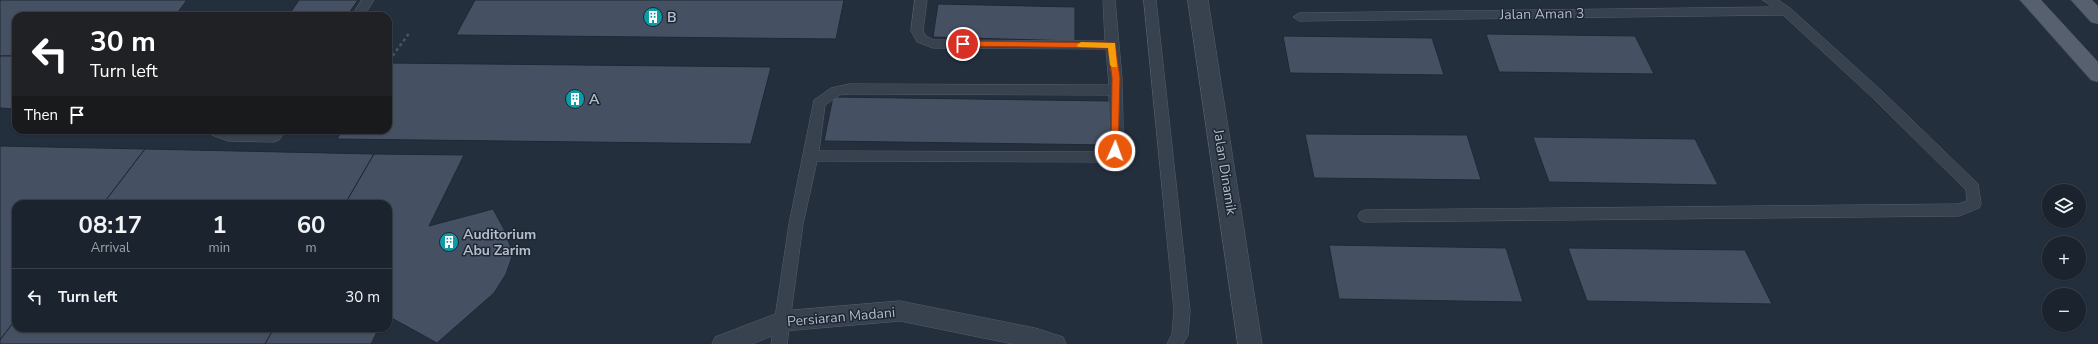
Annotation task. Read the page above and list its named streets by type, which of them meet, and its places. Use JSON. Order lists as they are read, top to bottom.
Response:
{
  "streets": {
    "street": ["Jalan Dinamik", "Persiaran Madani"],
    "lane": ["Jalan Aman 3"]
  },
  "places": {
    "building": ["B", "A", "Auditorium Abu Zarim"]
  },
  "page": {
    "turn": ["30 m", "Turn left"],
    "then": "Then",
    "map_buttons": ["+", "−"],
    "eta": [
      "08:17",
      "Arrival",
      "1",
      "min",
      "60",
      "m"
    ],
    "list": [
      {
        "name": "Turn left",
        "value": "30 m"
      }
    ]
  }
}
